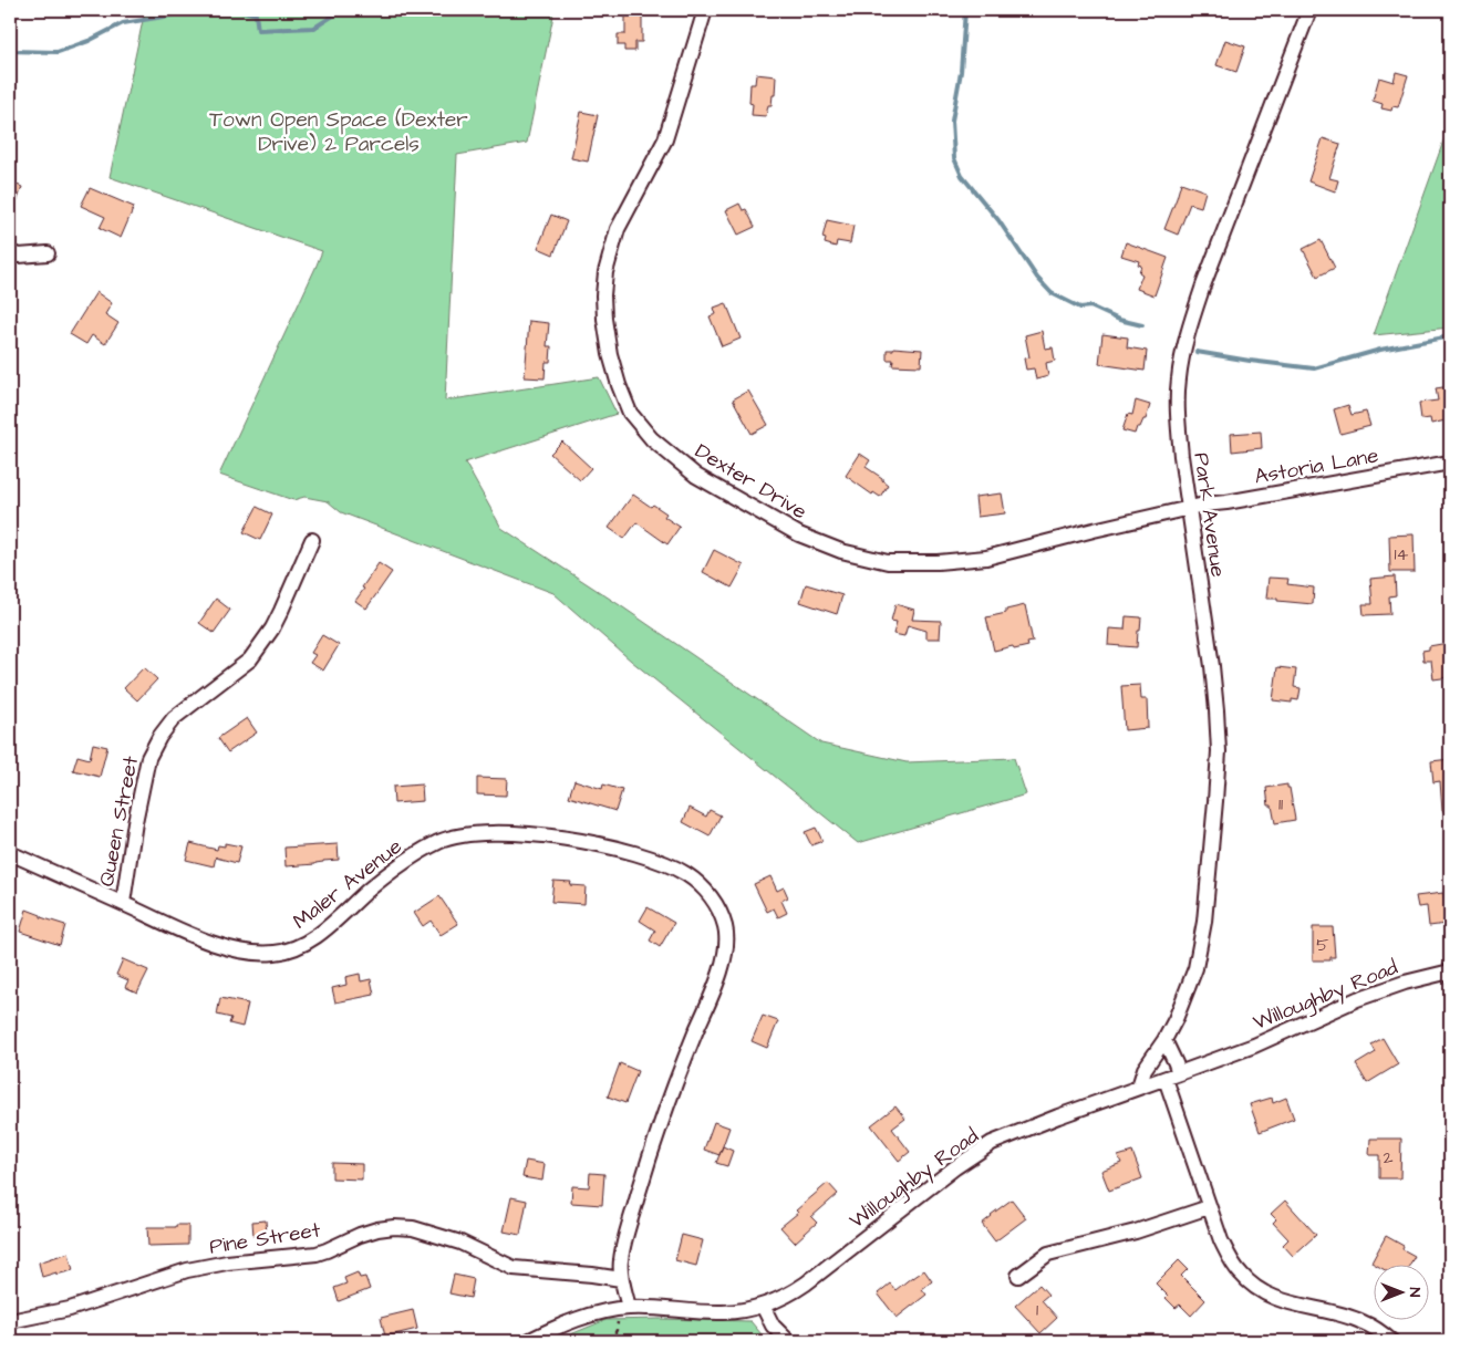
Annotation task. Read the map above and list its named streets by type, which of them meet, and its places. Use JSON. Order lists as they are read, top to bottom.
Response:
{
  "streets": {
    "street": [
      "Astoria Lane",
      "Dexter Drive",
      "Park Avenue",
      "Queen Street",
      "Maler Avenue",
      "Willoughby Road",
      "Pine Street"
    ]
  },
  "crossings": [
    ["Astoria Lane", "Dexter Drive"],
    ["Astoria Lane", "Park Avenue"],
    ["Dexter Drive", "Park Avenue"],
    ["Park Avenue", "Willoughby Road"],
    ["Queen Street", "Maler Avenue"],
    ["Maler Avenue", "Willoughby Road"],
    ["Maler Avenue", "Pine Street"]
  ],
  "parks": ["Town Open Space (Dexter Drive) 2 Parcels"],
  "house_numbers": [
    "14",
    "11",
    "5",
    "2",
    "1"
  ],
  "north": "right"
}
